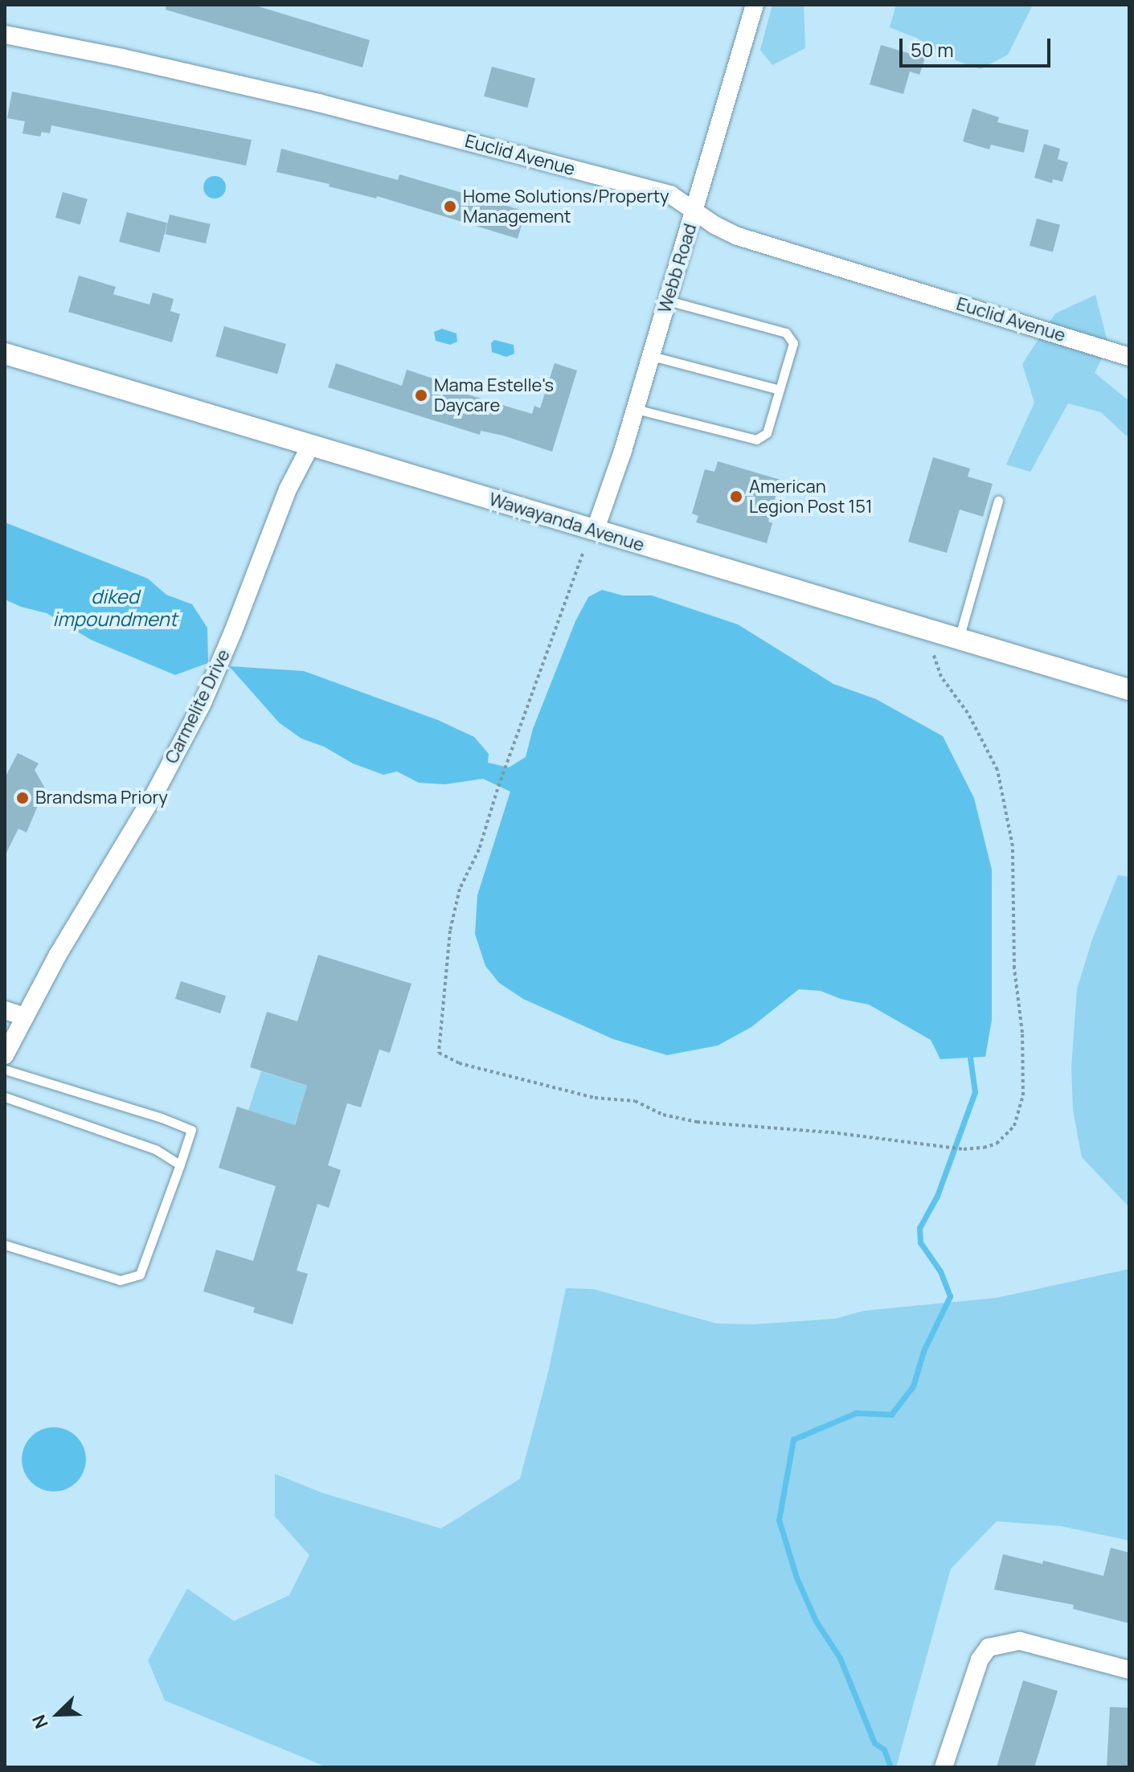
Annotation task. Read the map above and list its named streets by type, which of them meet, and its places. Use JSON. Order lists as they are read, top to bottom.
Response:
{
  "streets": {
    "street": [
      "Euclid Avenue",
      "Webb Road",
      "Wawayanda Avenue",
      "Carmelite Drive"
    ]
  },
  "crossings": [
    ["Euclid Avenue", "Webb Road"],
    ["Webb Road", "Wawayanda Avenue"],
    ["Wawayanda Avenue", "Carmelite Drive"]
  ],
  "water": ["diked impoundment"],
  "places": [
    "Home Solutions/Property Management",
    "Mama Estelle's Daycare",
    "American Legion Post 151",
    "Brandsma Priory"
  ],
  "scale_bar": "50 m",
  "north": "bottom left"
}
